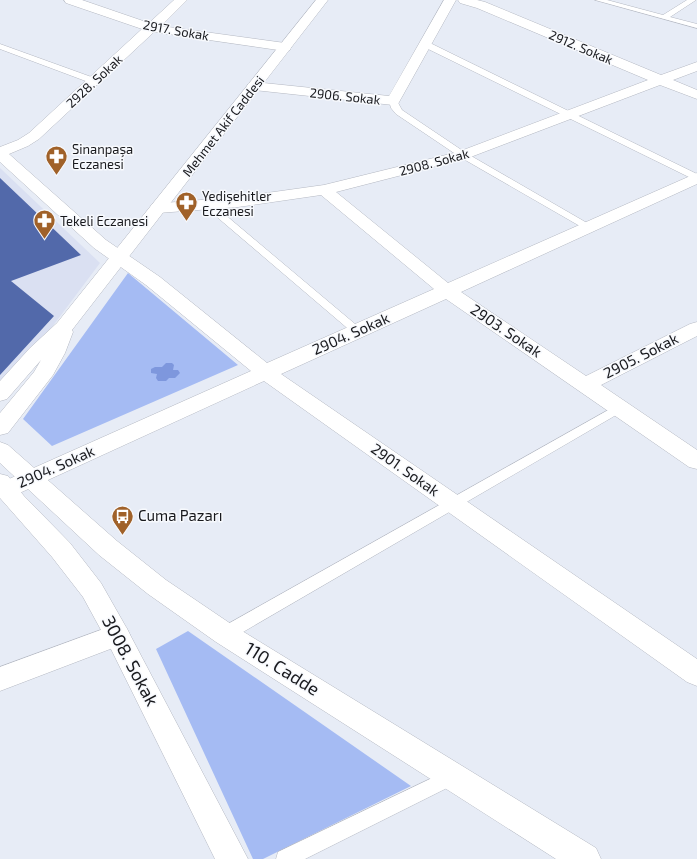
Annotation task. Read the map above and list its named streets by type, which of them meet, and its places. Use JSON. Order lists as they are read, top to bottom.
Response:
{
  "streets": {
    "street": [
      "2917. Sokak",
      "2912. Sokak",
      "2928. Sokak",
      "2906. Sokak",
      "Mehmet Akif Caddesi",
      "2908. Sokak",
      "2903. Sokak",
      "2904. Sokak",
      "2905. Sokak",
      "2901. Sokak",
      "3008. Sokak",
      "110. Cadde"
    ]
  },
  "crossings": [
    ["2917. Sokak", "2928. Sokak"],
    ["2917. Sokak", "Mehmet Akif Caddesi"],
    ["2912. Sokak", "2908. Sokak"],
    ["2928. Sokak", "2901. Sokak"],
    ["2906. Sokak", "Mehmet Akif Caddesi"],
    ["2906. Sokak", "2908. Sokak"],
    ["2906. Sokak", "2904. Sokak"],
    ["Mehmet Akif Caddesi", "2908. Sokak"],
    ["Mehmet Akif Caddesi", "2901. Sokak"],
    ["2908. Sokak", "2903. Sokak"],
    ["2903. Sokak", "2904. Sokak"],
    ["2903. Sokak", "2905. Sokak"],
    ["2904. Sokak", "2901. Sokak"],
    ["2904. Sokak", "3008. Sokak"],
    ["2904. Sokak", "110. Cadde"]
  ],
  "places": {
    "pharmacy": ["Sinanpaşa Eczanesi", "Yedişehitler Eczanesi", "Tekeli Eczanesi"],
    "bus stop": ["Cuma Pazarı"]
  }
}
